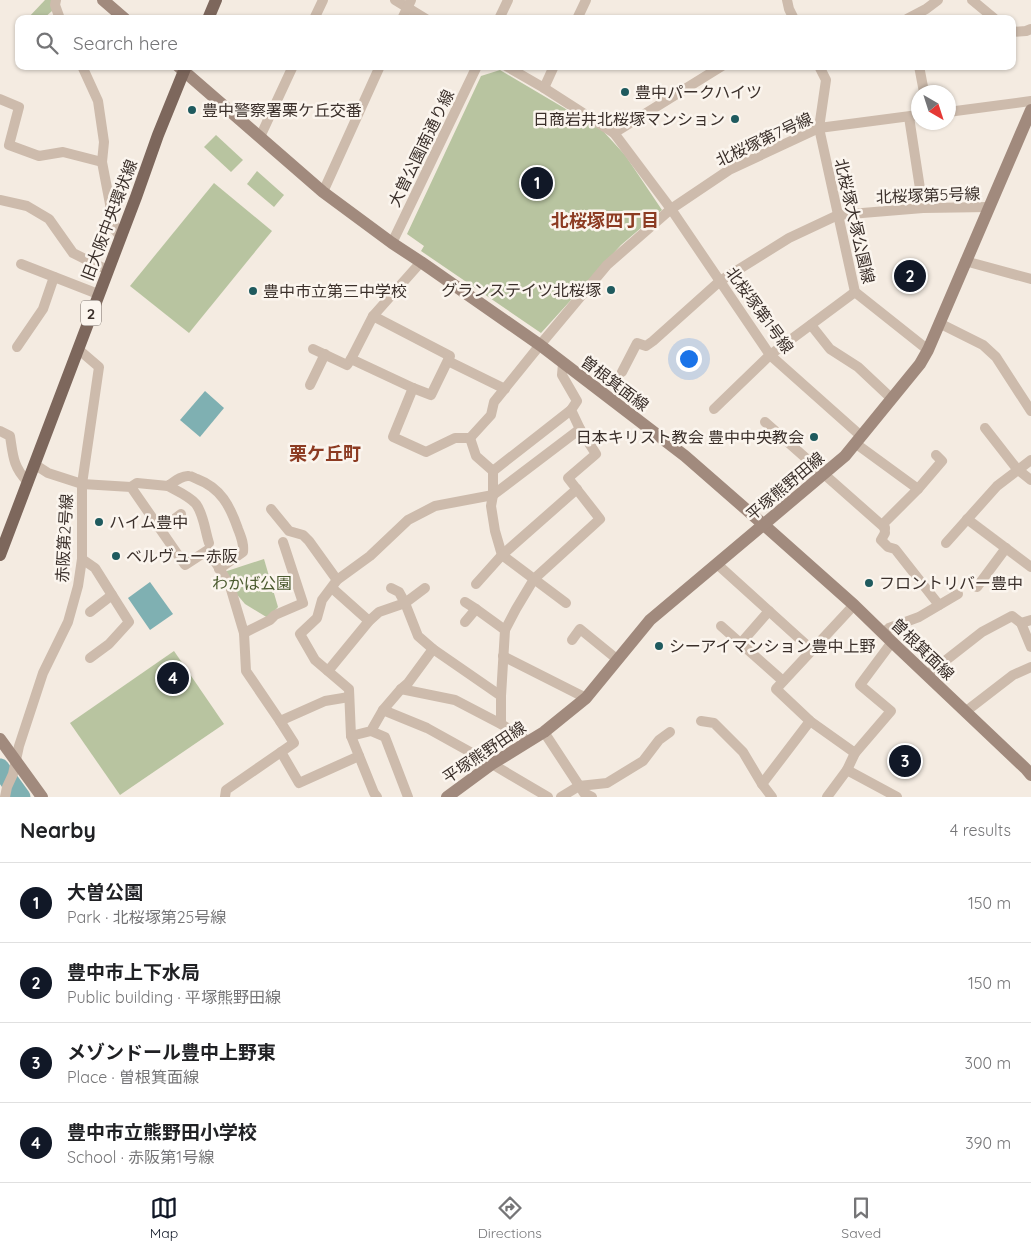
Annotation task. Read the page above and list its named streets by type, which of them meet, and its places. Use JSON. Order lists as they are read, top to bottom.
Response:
{
  "streets": {
    "main road": ["旧大阪中央環状線", "2"],
    "street": [
      "北桜塚第7号線",
      "大曽公園南通り線",
      "北桜塚第5号線",
      "北桜塚大塚公園線",
      "北桜塚第1号線",
      "曽根箕面線",
      "平塚熊野田線",
      "赤阪第2号線"
    ]
  },
  "crossings": [
    ["北桜塚第7号線", "北桜塚大塚公園線"],
    ["北桜塚第7号線", "北桜塚第1号線"],
    ["北桜塚第7号線", "曽根箕面線"],
    ["大曽公園南通り線", "曽根箕面線"],
    ["北桜塚第5号線", "北桜塚大塚公園線"],
    ["北桜塚第5号線", "平塚熊野田線"],
    ["旧大阪中央環状線", "赤阪第2号線"],
    ["北桜塚大塚公園線", "平塚熊野田線"],
    ["北桜塚第1号線", "平塚熊野田線"],
    ["曽根箕面線", "平塚熊野田線"]
  ],
  "districts": ["北桜塚四丁目", "栗ケ丘町"],
  "parks": ["わかば公園"],
  "places": [
    "豊中パークハイツ",
    "豊中警察署栗ケ丘交番",
    "日商岩井北桜塚マンション",
    "グランステイツ北桜塚",
    "豊中市立第三中学校",
    "日本キリスト教会 豊中中央教会",
    "ハイム豊中",
    "ベルヴュー赤阪",
    "フロントリバー豊中",
    "シーアイマンション豊中上野"
  ],
  "north": "bottom right",
  "page": {
    "search": "Search here",
    "pins": [
      "1",
      "2",
      "4",
      "3"
    ],
    "heading": ["Nearby", "4 results"],
    "list": [
      {
        "mark": "1",
        "name": "大曽公園",
        "note": "Park · 北桜塚第25号線",
        "value": "150 m"
      },
      {
        "mark": "2",
        "name": "豊中市上下水局",
        "note": "Public building · 平塚熊野田線",
        "value": "150 m"
      },
      {
        "mark": "3",
        "name": "メゾンドール豊中上野東",
        "note": "Place · 曽根箕面線",
        "value": "300 m"
      },
      {
        "mark": "4",
        "name": "豊中市立熊野田小学校",
        "note": "School · 赤阪第1号線",
        "value": "390 m"
      }
    ],
    "nav": ["Map", "Directions", "Saved"]
  }
}
